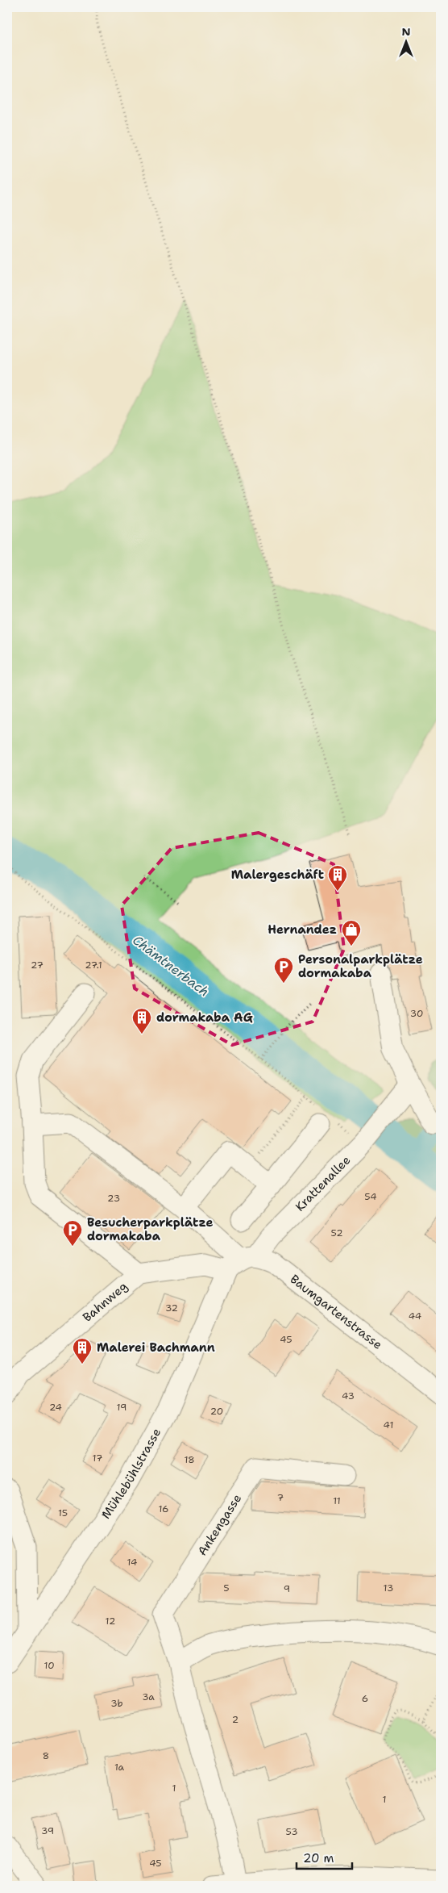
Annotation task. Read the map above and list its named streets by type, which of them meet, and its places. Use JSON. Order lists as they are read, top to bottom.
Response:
{
  "streets": {
    "street": [
      "Krattenallee",
      "Bahnweg",
      "Baumgartenstrasse",
      "Mühlebühlstrasse",
      "Ankengasse"
    ]
  },
  "crossings": [
    ["Krattenallee", "Baumgartenstrasse"],
    ["Krattenallee", "Mühlebühlstrasse"],
    ["Baumgartenstrasse", "Mühlebühlstrasse"]
  ],
  "water": ["Chämtnerbach"],
  "places": {
    "building": ["Malergeschäft", "dormakaba AG", "Malerei Bachmann"],
    "shop": ["Hernandez"],
    "parking": ["Personalparkplätze dormakaba", "Besucherparkplätze dormakaba"]
  },
  "house_numbers": [
    "27",
    "27.1",
    "30",
    "54",
    "23",
    "52",
    "32",
    "44",
    "45",
    "43",
    "24",
    "19",
    "20",
    "41",
    "17",
    "18",
    "7",
    "11",
    "16",
    "15",
    "14",
    "5",
    "13",
    "9",
    "12",
    "10",
    "3a",
    "6",
    "3b",
    "2",
    "8",
    "1a",
    "1",
    "1",
    "39",
    "53",
    "45"
  ],
  "scale_bar": "20 m",
  "north": "top"
}
